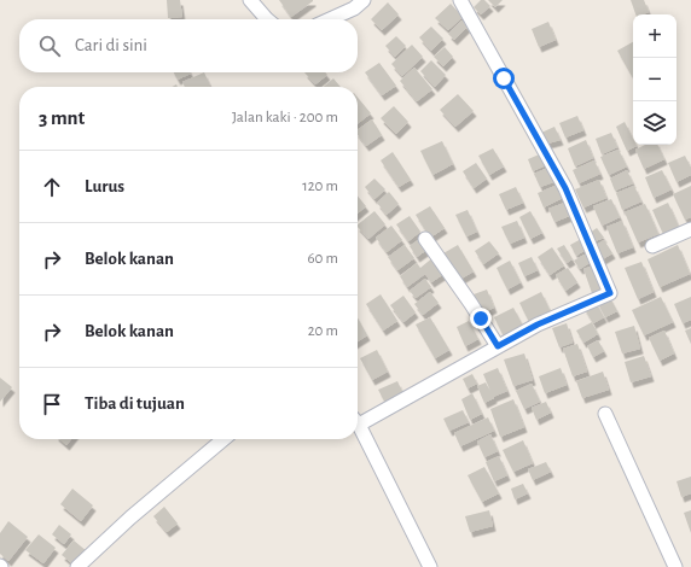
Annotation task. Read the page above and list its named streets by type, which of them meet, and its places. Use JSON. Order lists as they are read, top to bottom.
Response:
{
  "page": {
    "map_buttons": ["+", "−"],
    "search": "Cari di sini",
    "heading": ["3 mnt", "Jalan kaki · 200 m"],
    "list": [
      ["Lurus", "120 m"],
      ["Belok kanan", "60 m"],
      ["Belok kanan", "20 m"],
      "Tiba di tujuan"
    ]
  }
}
